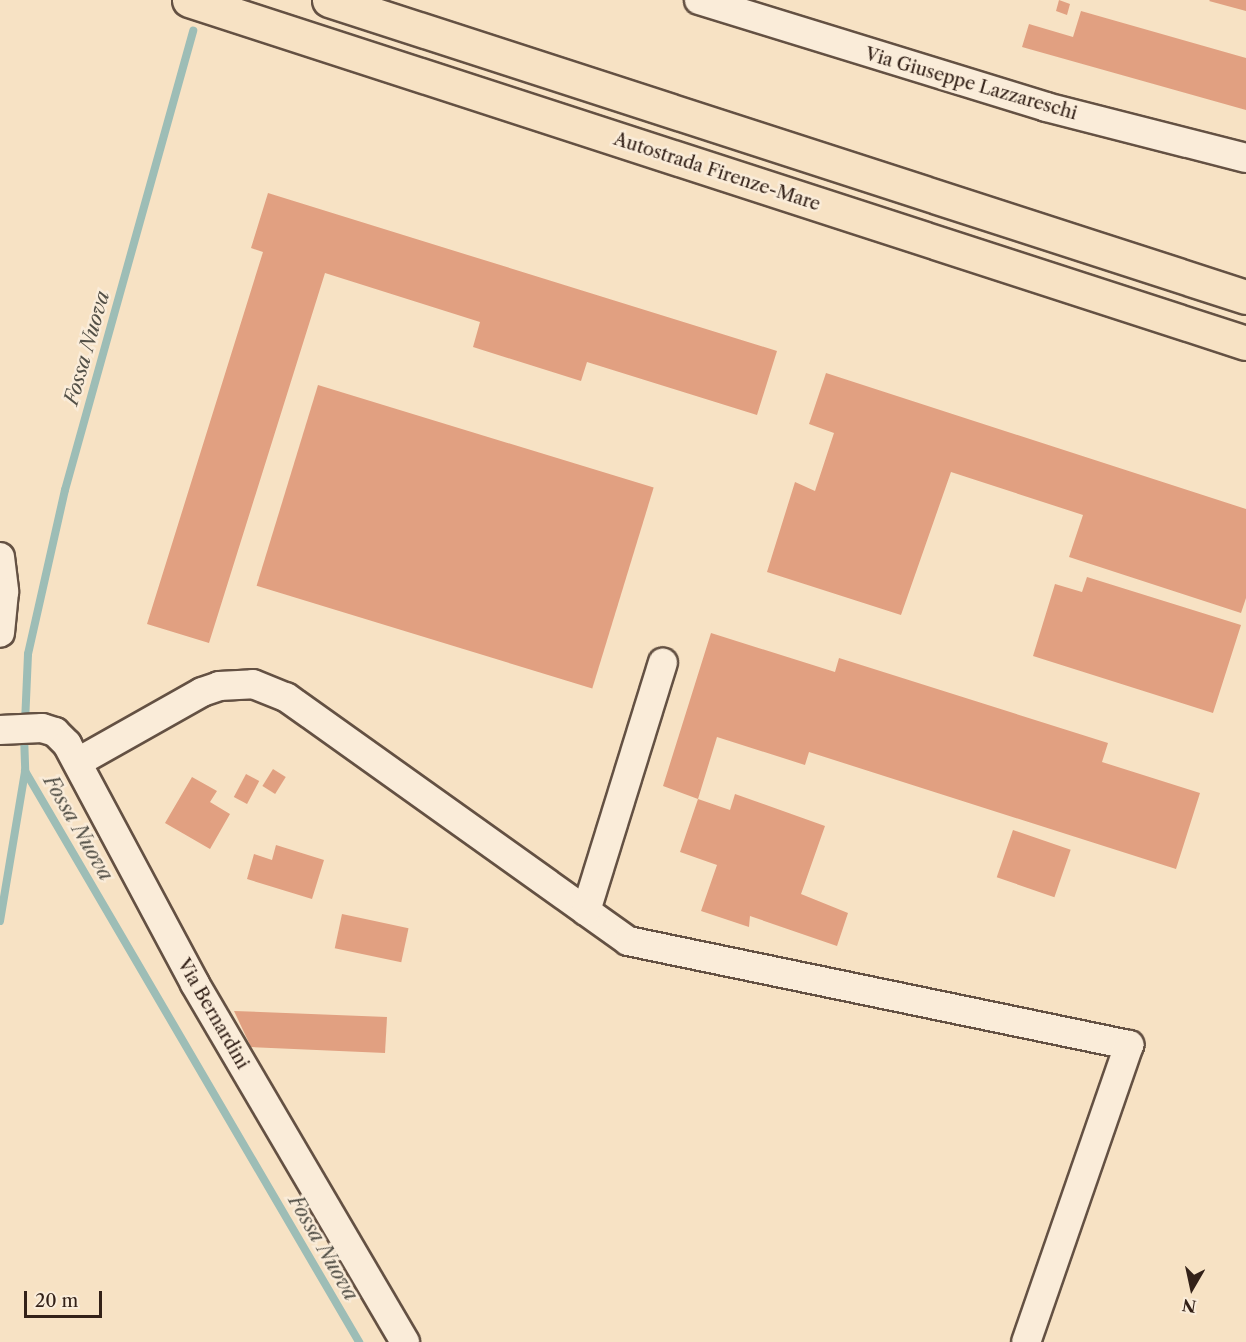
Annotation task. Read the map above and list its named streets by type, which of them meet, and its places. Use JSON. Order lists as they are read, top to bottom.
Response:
{
  "streets": {
    "highway": ["Autostrada Firenze-Mare"],
    "street": ["Via Giuseppe Lazzareschi", "Via Bernardini"]
  },
  "water": ["Fossa Nuova"],
  "scale_bar": "20 m",
  "north": "bottom"
}
